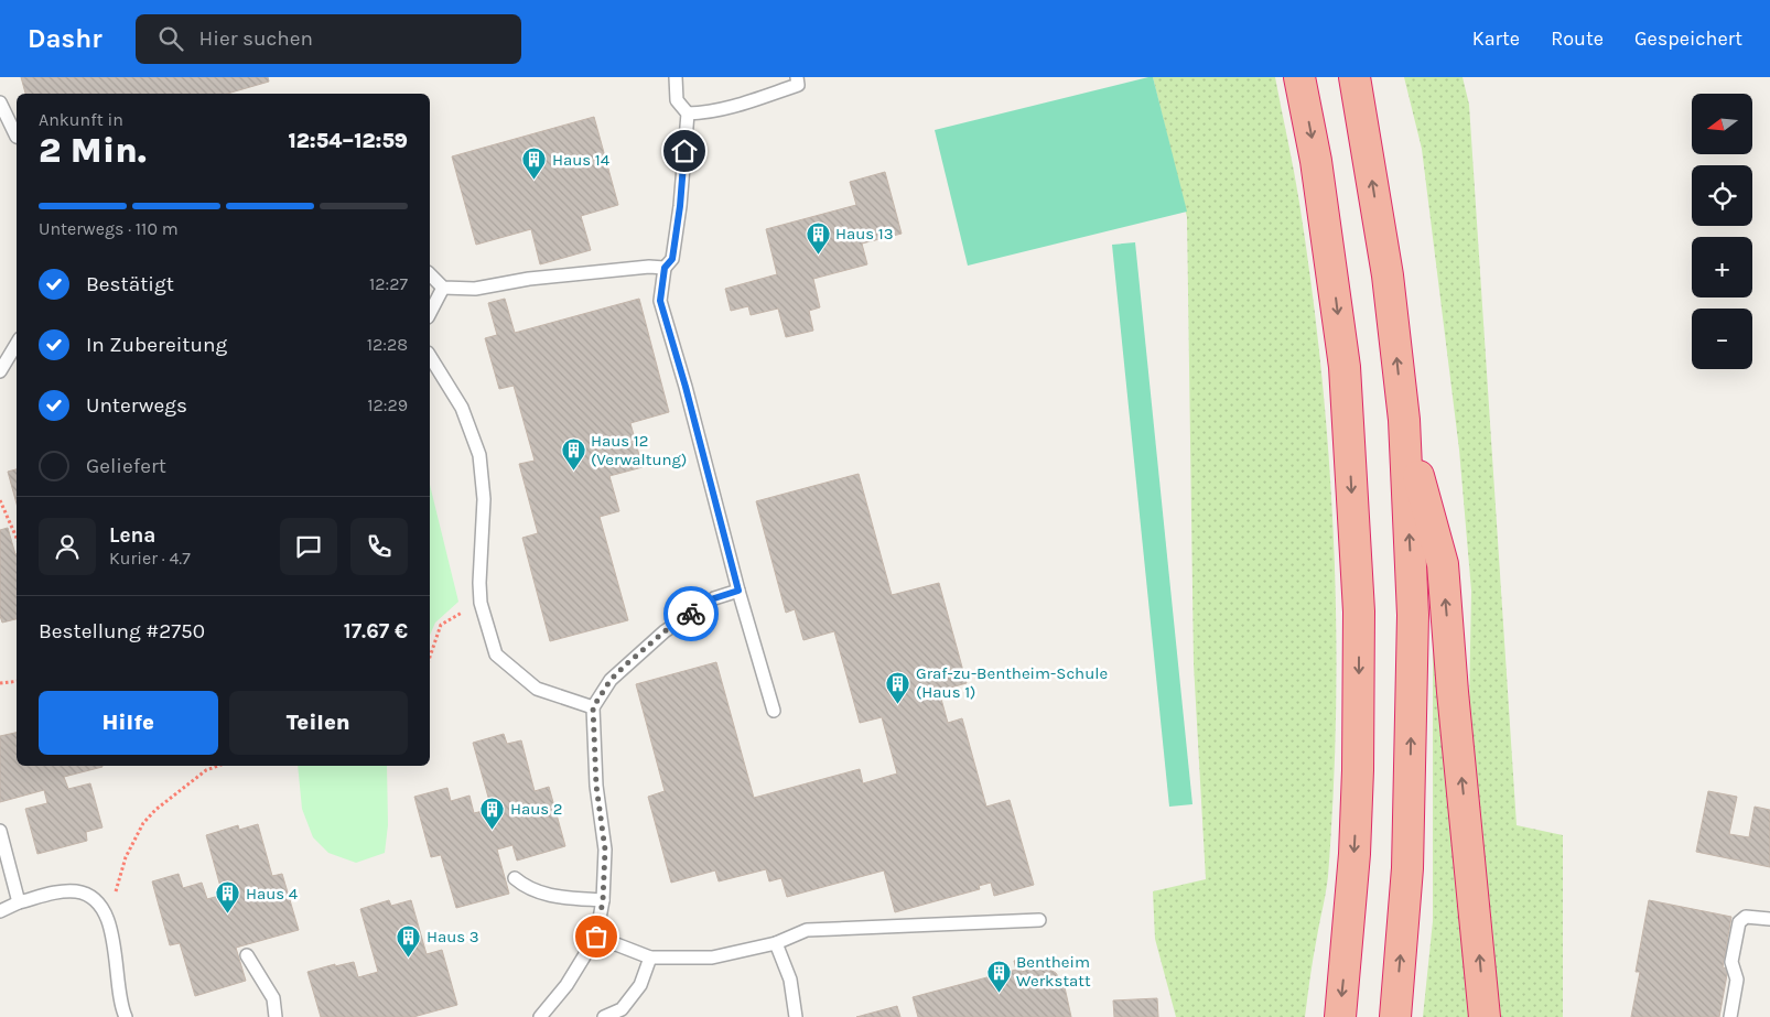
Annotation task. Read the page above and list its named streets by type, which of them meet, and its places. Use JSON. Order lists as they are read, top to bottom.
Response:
{
  "places": {
    "building": [
      "Haus 14",
      "Haus 13",
      "Haus 12 (Verwaltung)",
      "Graf-zu-Bentheim-Schule (Haus 1)",
      "Haus 2",
      "Haus 4",
      "Haus 3",
      "Bentheim Werkstatt"
    ]
  },
  "north": "left",
  "page": {
    "header": "Dashr",
    "search": "Hier suchen",
    "nav": ["Karte", "Route", "Gespeichert"],
    "map_buttons": ["+", "−"],
    "heading": ["2 Min.", "Ankunft in", "12:54–12:59"],
    "panel": [
      "Lena",
      "Kurier · 4.7",
      "Bestellung #2750",
      "17.67 €"
    ],
    "bar": "Unterwegs · 110 m",
    "list": [
      ["Bestätigt", "12:27"],
      ["In Zubereitung", "12:28"],
      ["Unterwegs", "12:29"],
      "Geliefert"
    ],
    "buttons": ["Hilfe", "Teilen"]
  }
}
